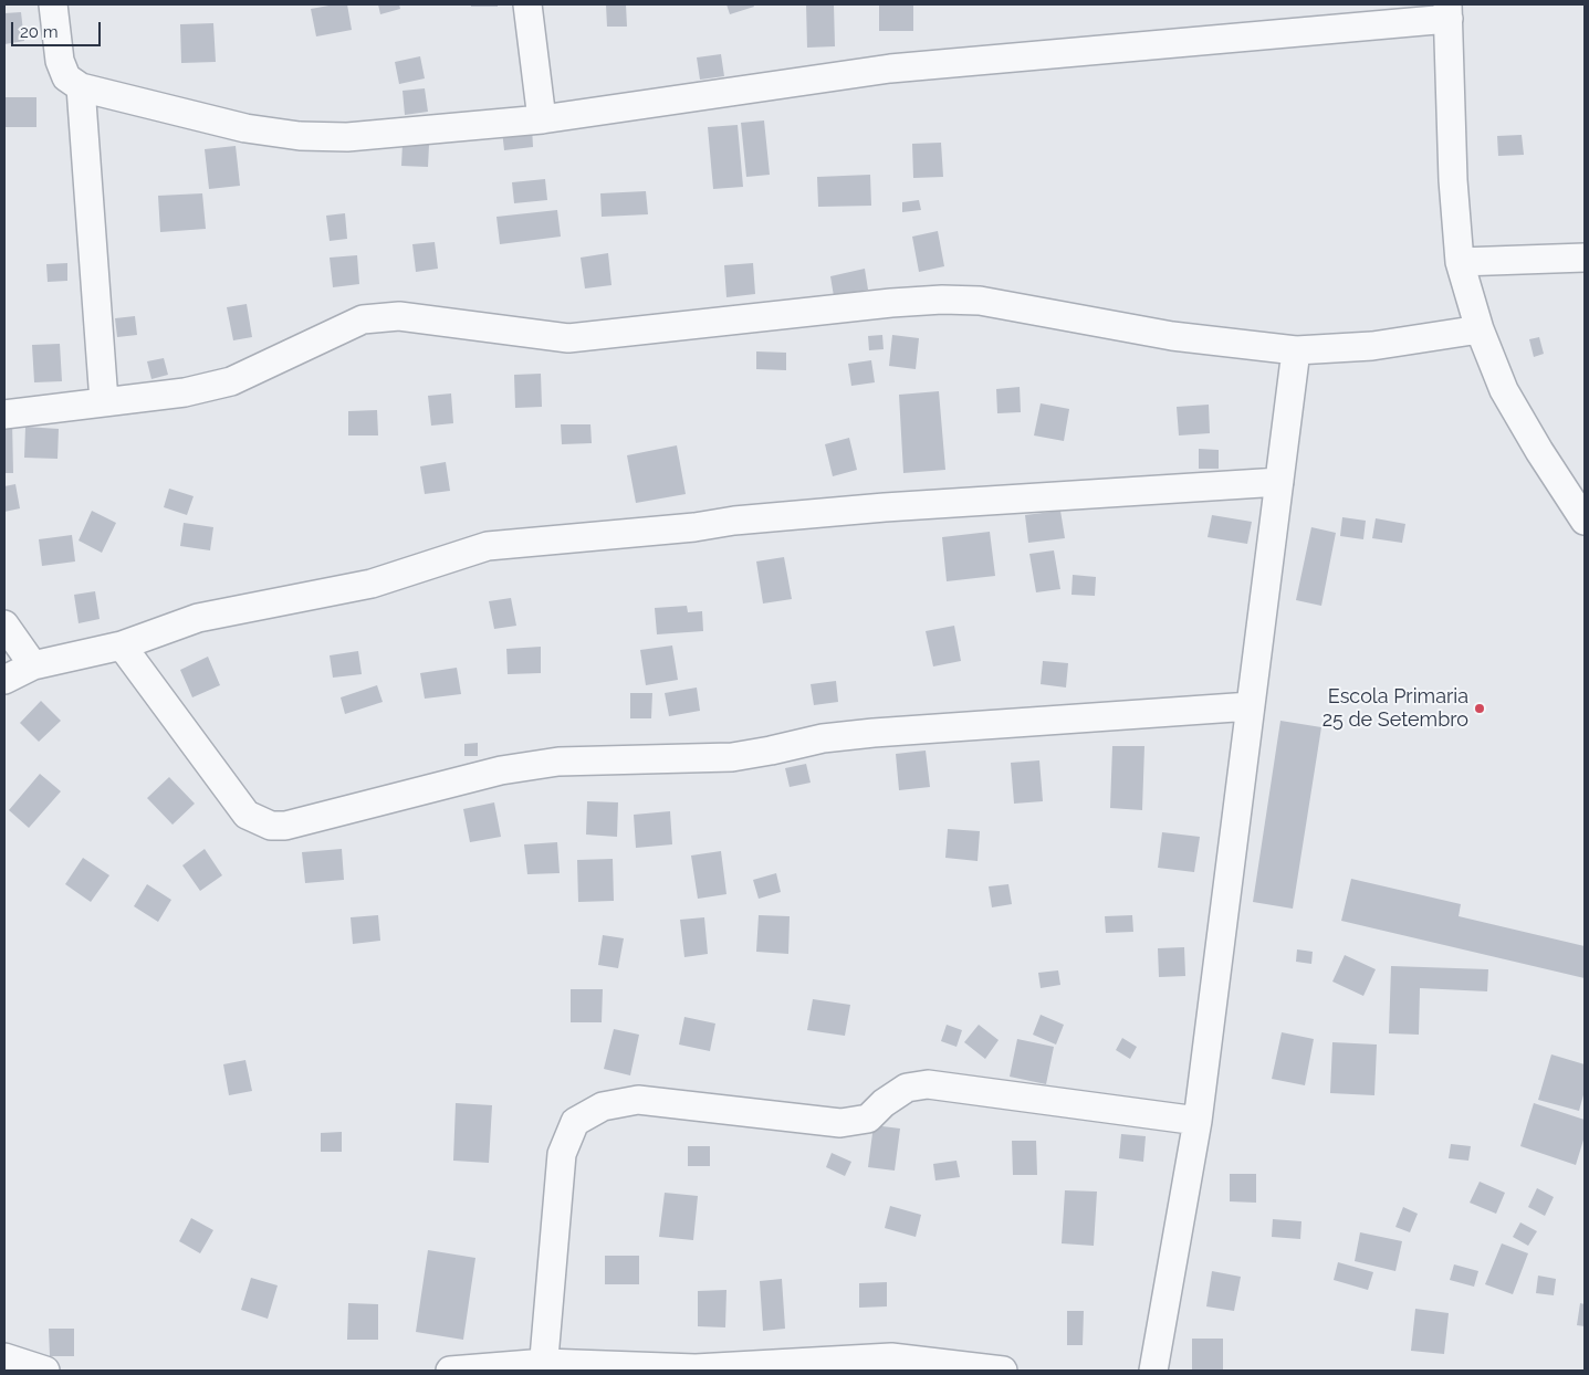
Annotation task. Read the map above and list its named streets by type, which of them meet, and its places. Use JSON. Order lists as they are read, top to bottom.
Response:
{
  "places": ["Escola Primaria 25 de Setembro"],
  "scale_bar": "20 m"
}
